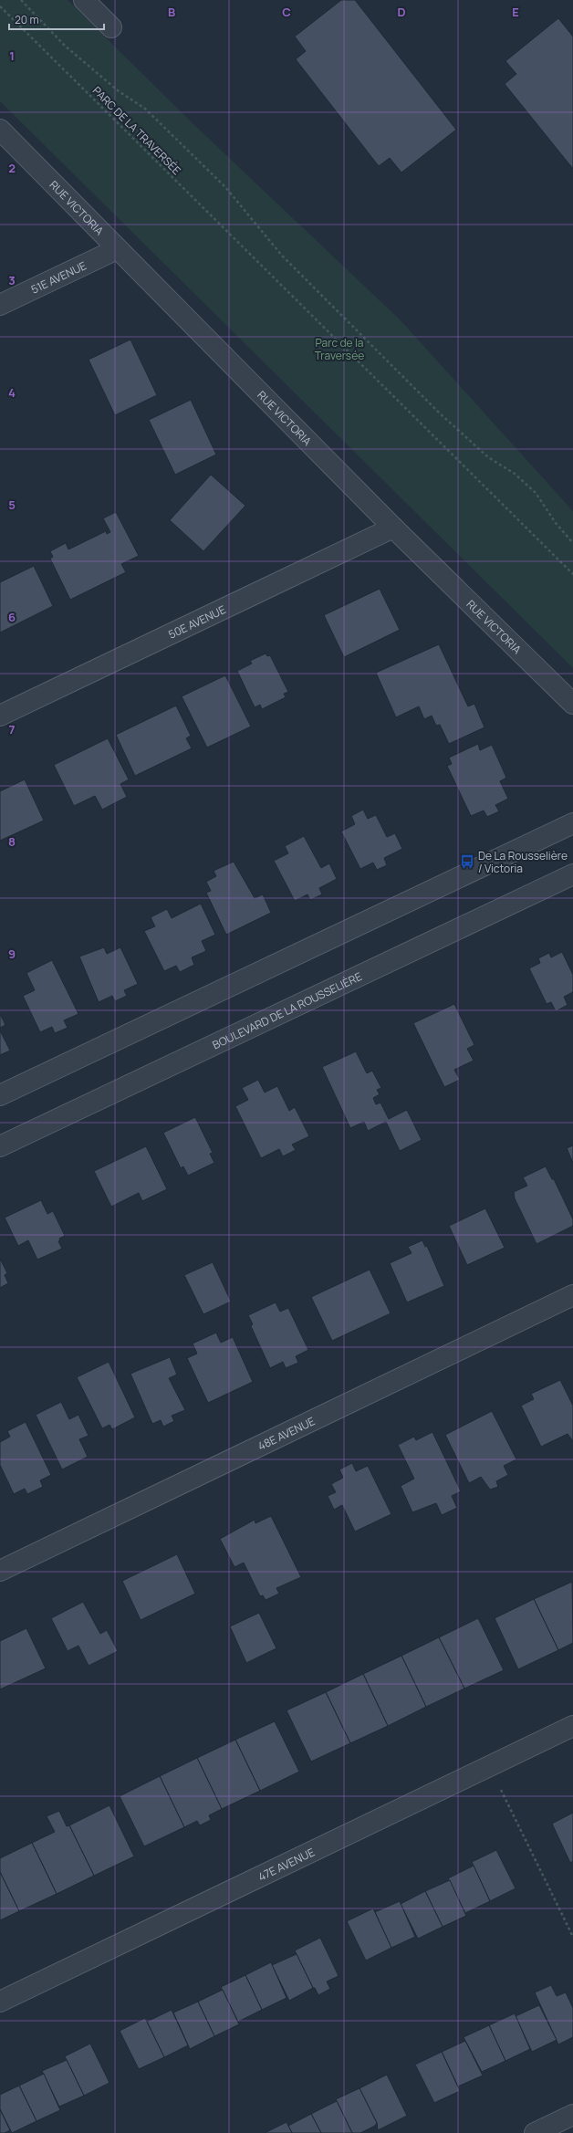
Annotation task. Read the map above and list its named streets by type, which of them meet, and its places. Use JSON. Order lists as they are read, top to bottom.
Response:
{
  "streets": {
    "street": [
      "RUE VICTORIA",
      "51E AVENUE",
      "50E AVENUE",
      "BOULEVARD DE LA ROUSSELIÈRE",
      "48E AVENUE",
      "47E AVENUE"
    ],
    "path": ["PARC DE LA TRAVERSÉE"]
  },
  "crossings": [
    ["RUE VICTORIA", "51E AVENUE"],
    ["RUE VICTORIA", "50E AVENUE"]
  ],
  "parks": ["Parc de la Traversée"],
  "places": {
    "bus stop": ["De La Rousselière / Victoria"]
  },
  "scale_bar": "20 m",
  "grid": {
    "columns": [
      "B",
      "C",
      "D",
      "E"
    ],
    "rows": [
      "1",
      "2",
      "3",
      "4",
      "5",
      "6",
      "7",
      "8",
      "9"
    ]
  }
}
